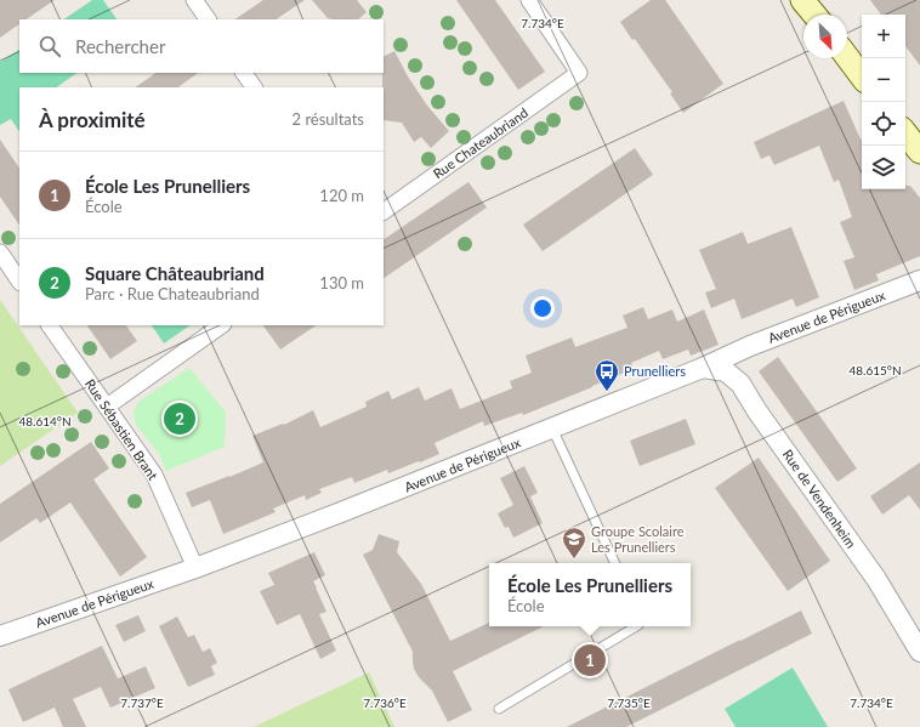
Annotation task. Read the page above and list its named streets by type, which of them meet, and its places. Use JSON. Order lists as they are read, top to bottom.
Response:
{
  "streets": {
    "street": [
      "Rue Chateaubriand",
      "Avenue de Périgueux",
      "Rue Sébastien Brant",
      "Rue de Vendenheim"
    ]
  },
  "crossings": [
    ["Avenue de Périgueux", "Rue Sébastien Brant"],
    ["Avenue de Périgueux", "Rue de Vendenheim"]
  ],
  "places": {
    "bus stop": ["Prunelliers"],
    "school or university": ["Groupe Scolaire Les Prunelliers"]
  },
  "north": "bottom right",
  "page": {
    "map_buttons": ["+", "−"],
    "search": "Rechercher",
    "heading": ["À proximité", "2 résultats"],
    "list": [
      {
        "mark": "1",
        "name": "École Les Prunelliers",
        "note": "École",
        "value": "120 m"
      },
      {
        "mark": "2",
        "name": "Square Châteaubriand",
        "note": "Parc · Rue Chateaubriand",
        "value": "130 m"
      }
    ],
    "pins": ["2", "1"],
    "popup": ["École Les Prunelliers", "École"]
  },
  "coordinates": [
    "7.734°E",
    "48.615°N",
    "48.614°N",
    "7.735°E",
    "7.737°E",
    "7.736°E"
  ]
}
